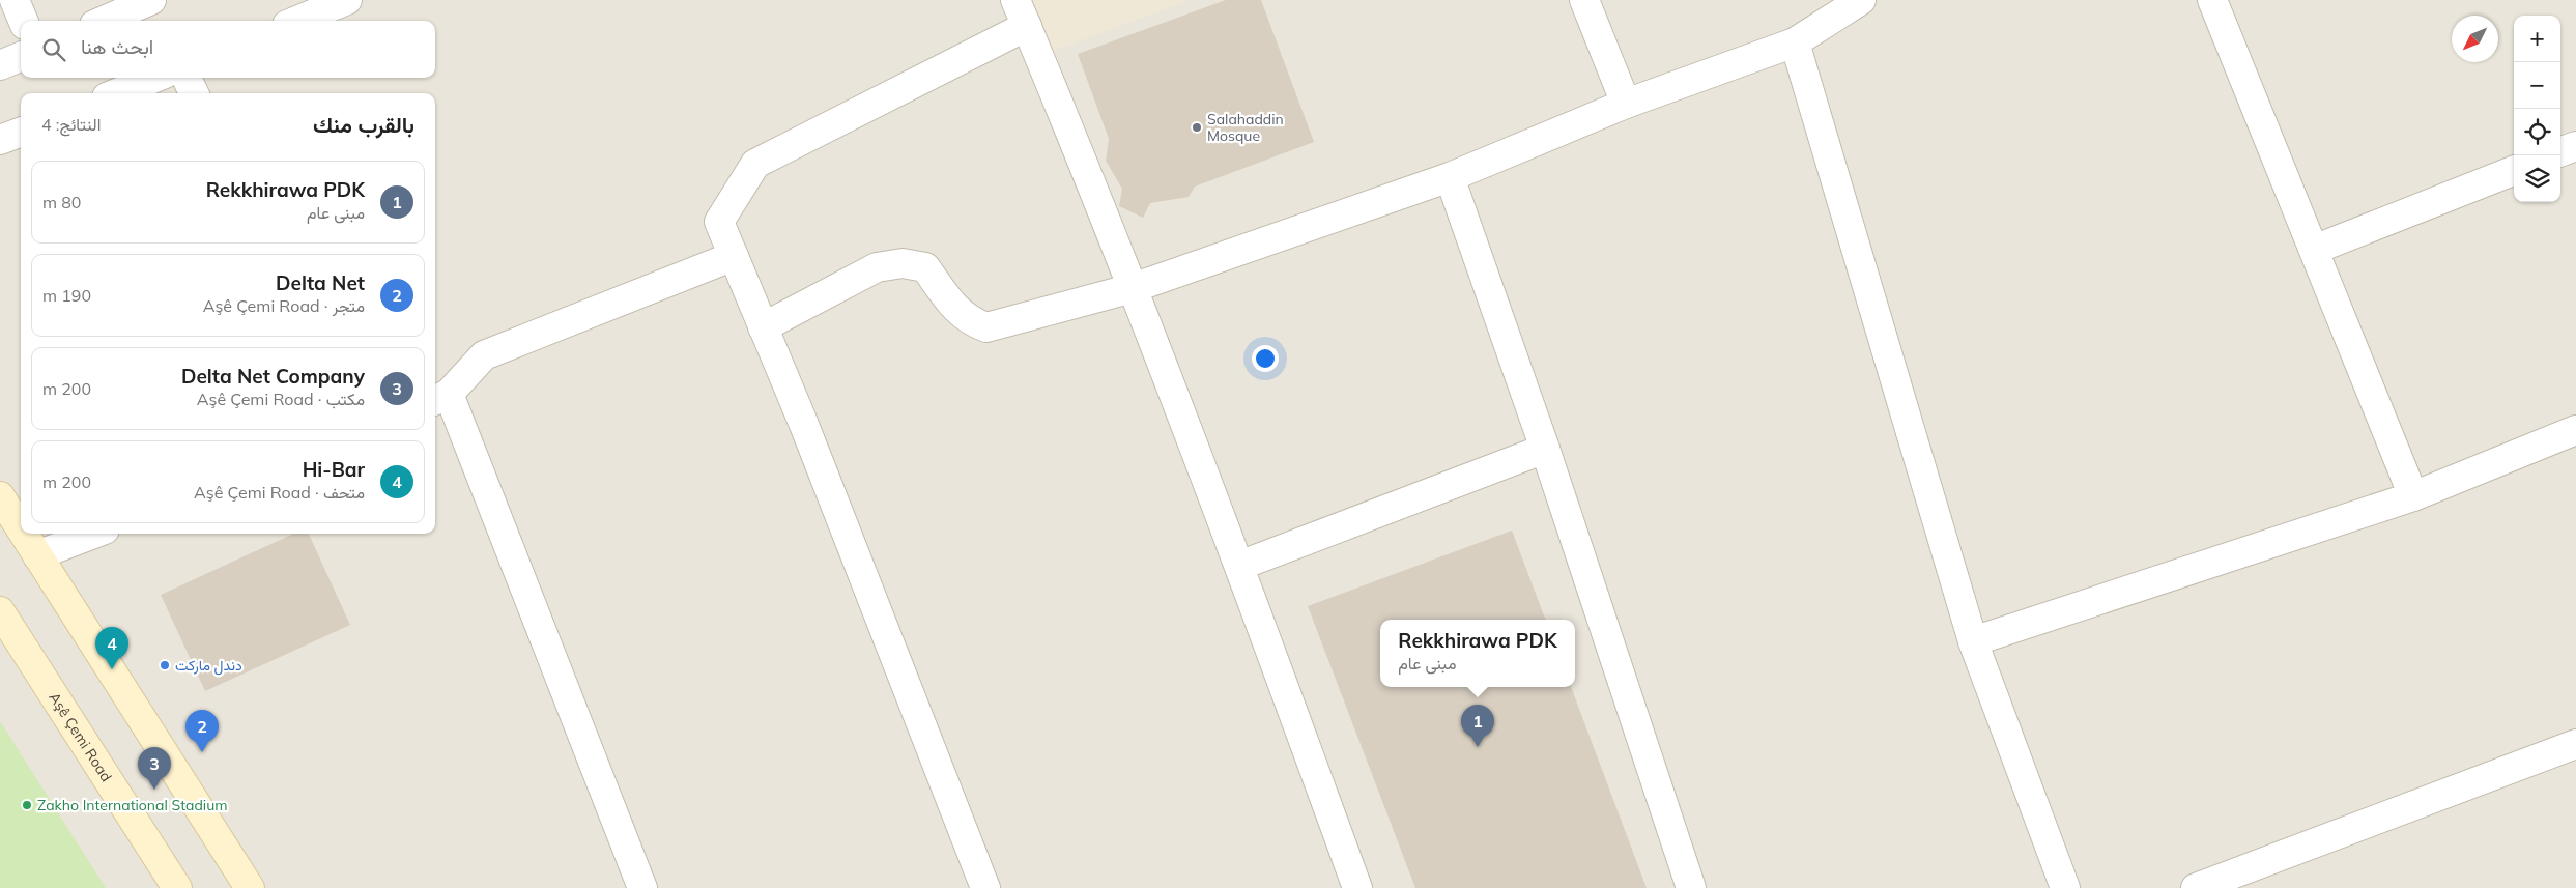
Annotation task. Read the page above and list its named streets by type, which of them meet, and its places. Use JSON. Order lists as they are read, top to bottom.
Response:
{
  "streets": {
    "main road": ["Aşê Çemi Road"]
  },
  "places": ["Salahaddin Mosque", "دندل مارکت", "Zakho International Stadium"],
  "north": "bottom left",
  "page": {
    "map_buttons": ["+", "−"],
    "search": "ابحث هنا",
    "heading": ["بالقرب منك", "النتائج: 4"],
    "list": [
      {
        "mark": "1",
        "name": "Rekkhirawa PDK",
        "note": "مبنى عام",
        "value": "80 m"
      },
      {
        "mark": "2",
        "name": "Delta Net",
        "note": "متجر · Aşê Çemi Road",
        "value": "190 m"
      },
      {
        "mark": "3",
        "name": "Delta Net Company",
        "note": "مكتب · Aşê Çemi Road",
        "value": "200 m"
      },
      {
        "mark": "4",
        "name": "Hi-Bar",
        "note": "متحف · Aşê Çemi Road",
        "value": "200 m"
      }
    ],
    "popup": ["Rekkhirawa PDK", "مبنى عام"],
    "pins": [
      "4",
      "1",
      "2",
      "3"
    ]
  }
}
